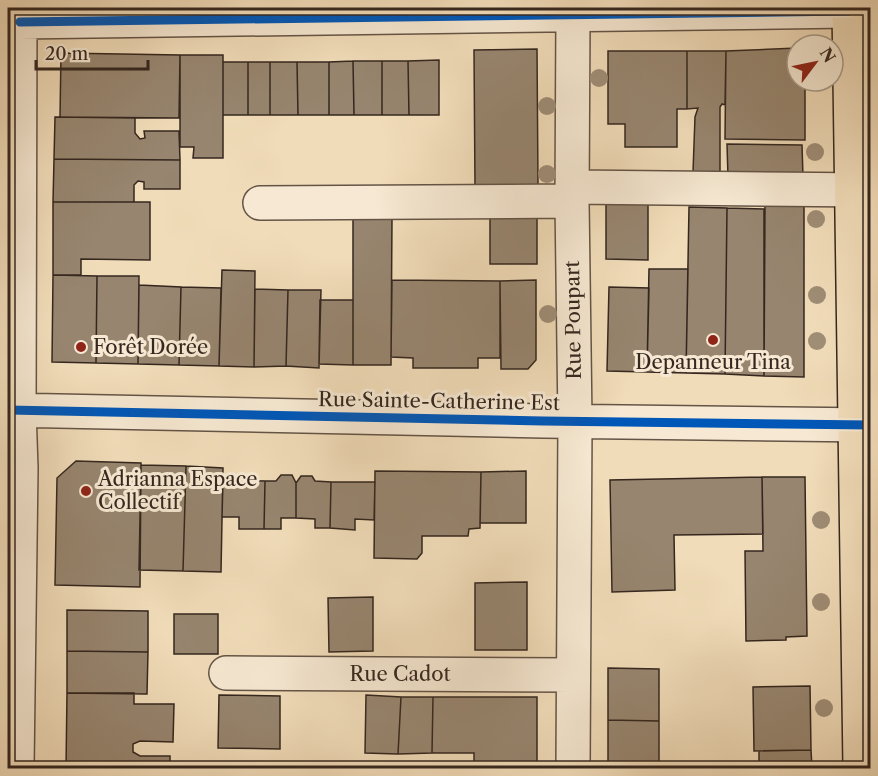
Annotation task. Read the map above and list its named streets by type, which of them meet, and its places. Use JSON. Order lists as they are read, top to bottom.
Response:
{
  "streets": {
    "street": ["Rue Poupart", "Rue Sainte-Catherine Est", "Rue Cadot"]
  },
  "crossings": [
    ["Rue Poupart", "Rue Sainte-Catherine Est"],
    ["Rue Poupart", "Rue Cadot"]
  ],
  "places": ["Depanneur Tina", "Forêt Dorée", "Adrianna Espace Collectif"],
  "scale_bar": "20 m",
  "north": "top right"
}
